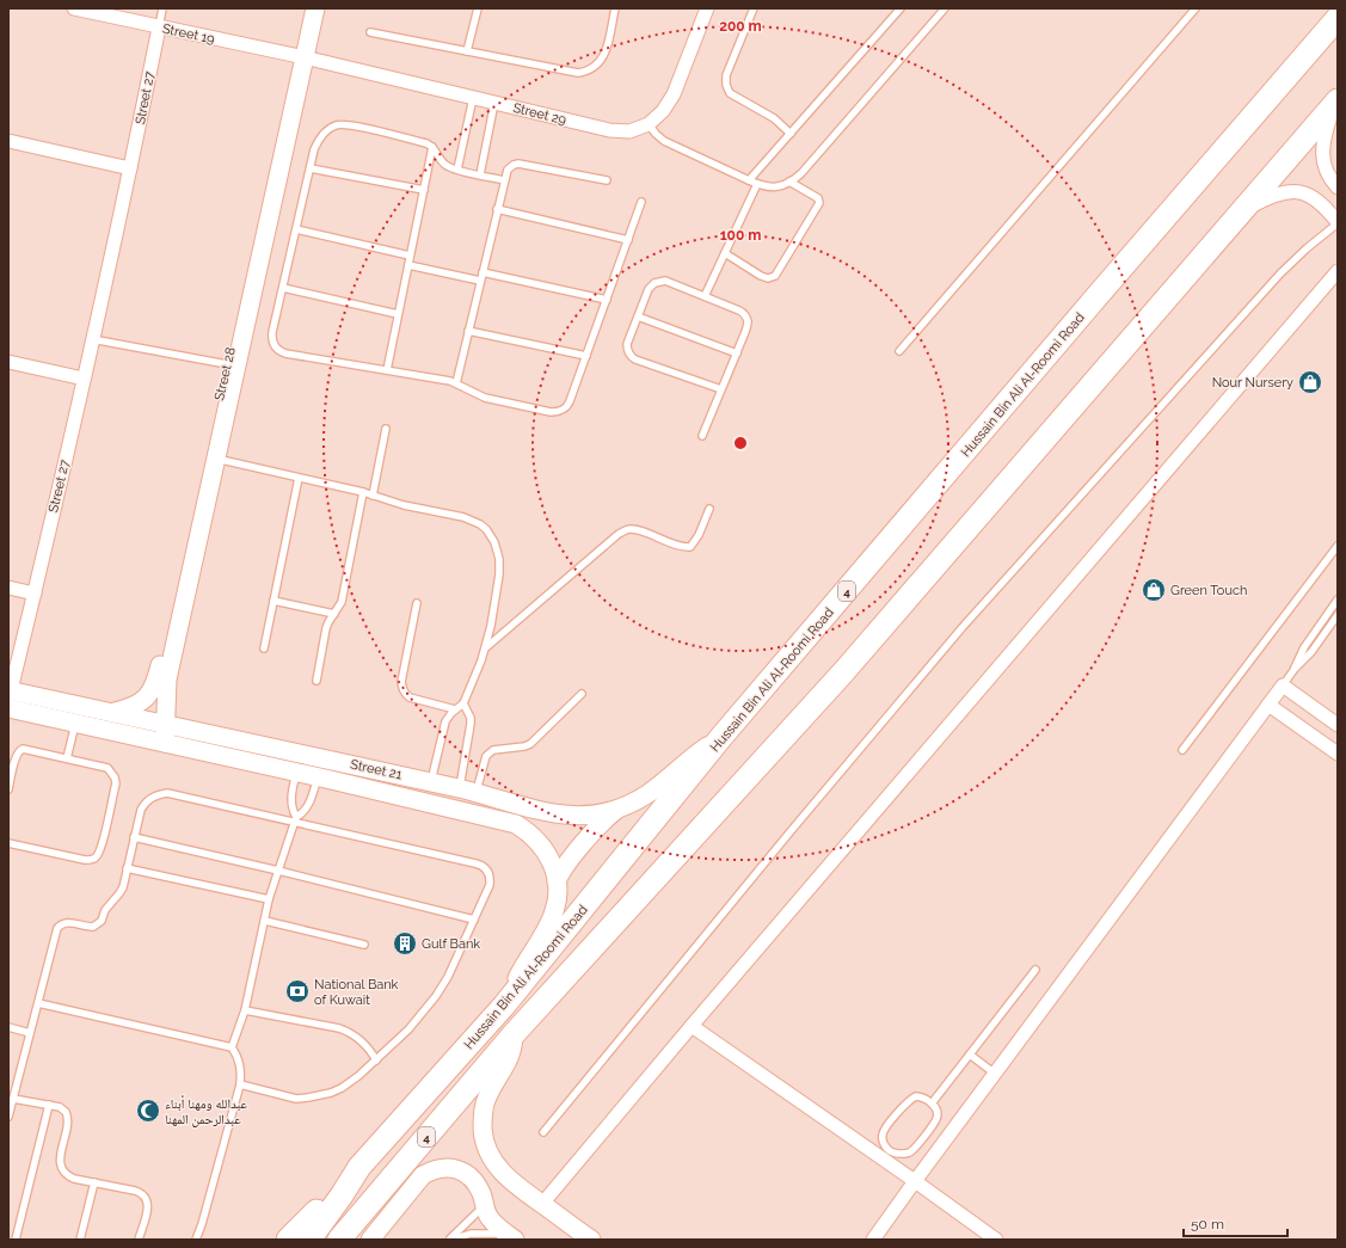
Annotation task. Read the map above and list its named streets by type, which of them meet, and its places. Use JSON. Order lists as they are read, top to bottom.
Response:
{
  "streets": {
    "highway": ["Hussain Bin Ali Al-Roomi Road", "4"],
    "street": [
      "Street 19",
      "Street 27",
      "Street 29",
      "Street 28",
      "Street 21"
    ]
  },
  "crossings": [
    ["Street 19", "Street 27"],
    ["Street 19", "Street 29"],
    ["Street 19", "Street 28"],
    ["Street 27", "Street 21"],
    ["Street 29", "Street 28"],
    ["Street 28", "Street 21"],
    ["Hussain Bin Ali Al-Roomi Road", "Street 21"]
  ],
  "places": {
    "shop": ["Nour Nursery", "Green Touch"],
    "building": ["Gulf Bank"],
    "bank": ["National Bank of Kuwait"],
    "mosque": ["عبدالله ومهنا أبناء عبدالرحمن المهنا"]
  },
  "scale_bar": "50 m",
  "rings": ["200 m", "100 m"]
}
